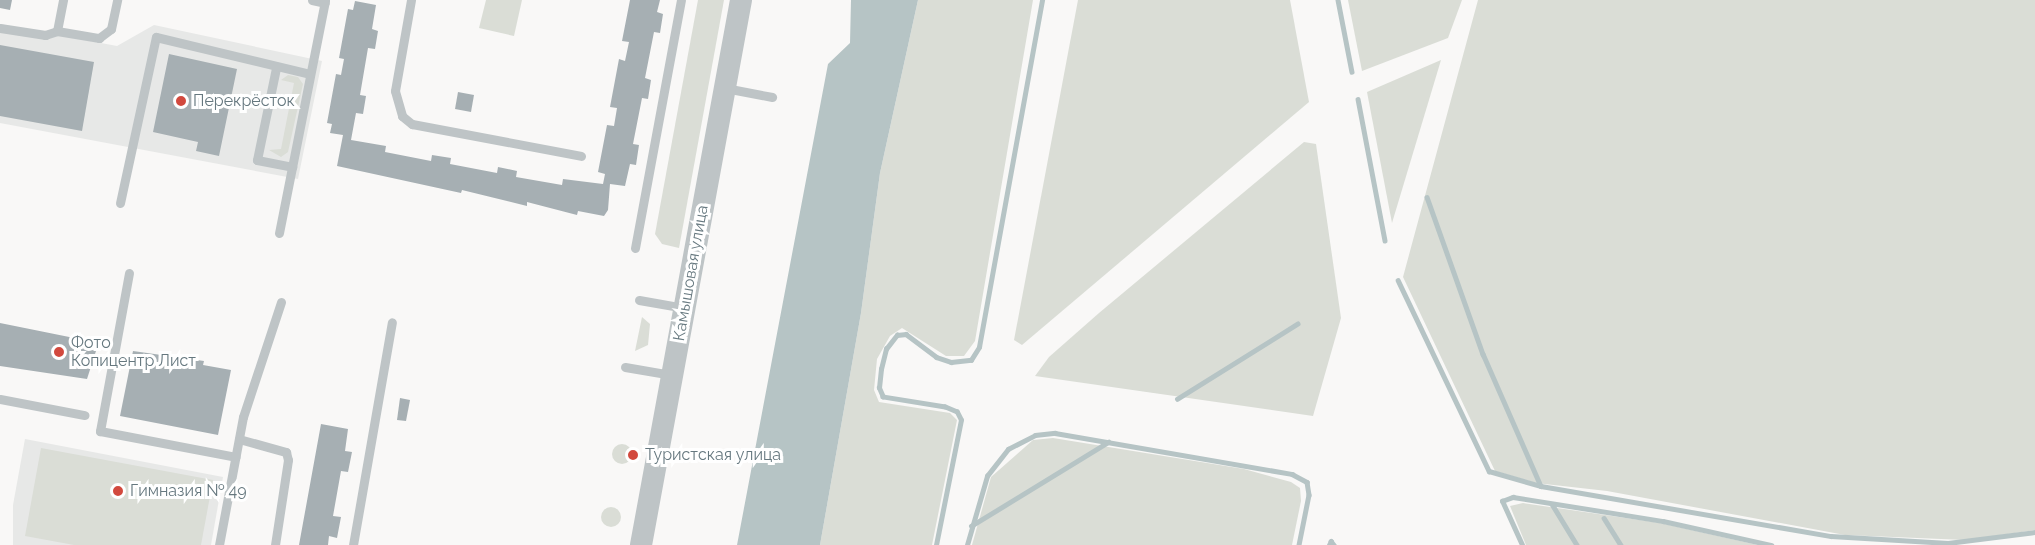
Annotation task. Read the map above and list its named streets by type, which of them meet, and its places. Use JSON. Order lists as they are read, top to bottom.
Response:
{
  "streets": {
    "street": ["Камышовая улица"]
  },
  "places": [
    "Перекрёсток",
    "Фото Копицентр Лист",
    "Туристская улица",
    "Гимназия № 49"
  ]
}
